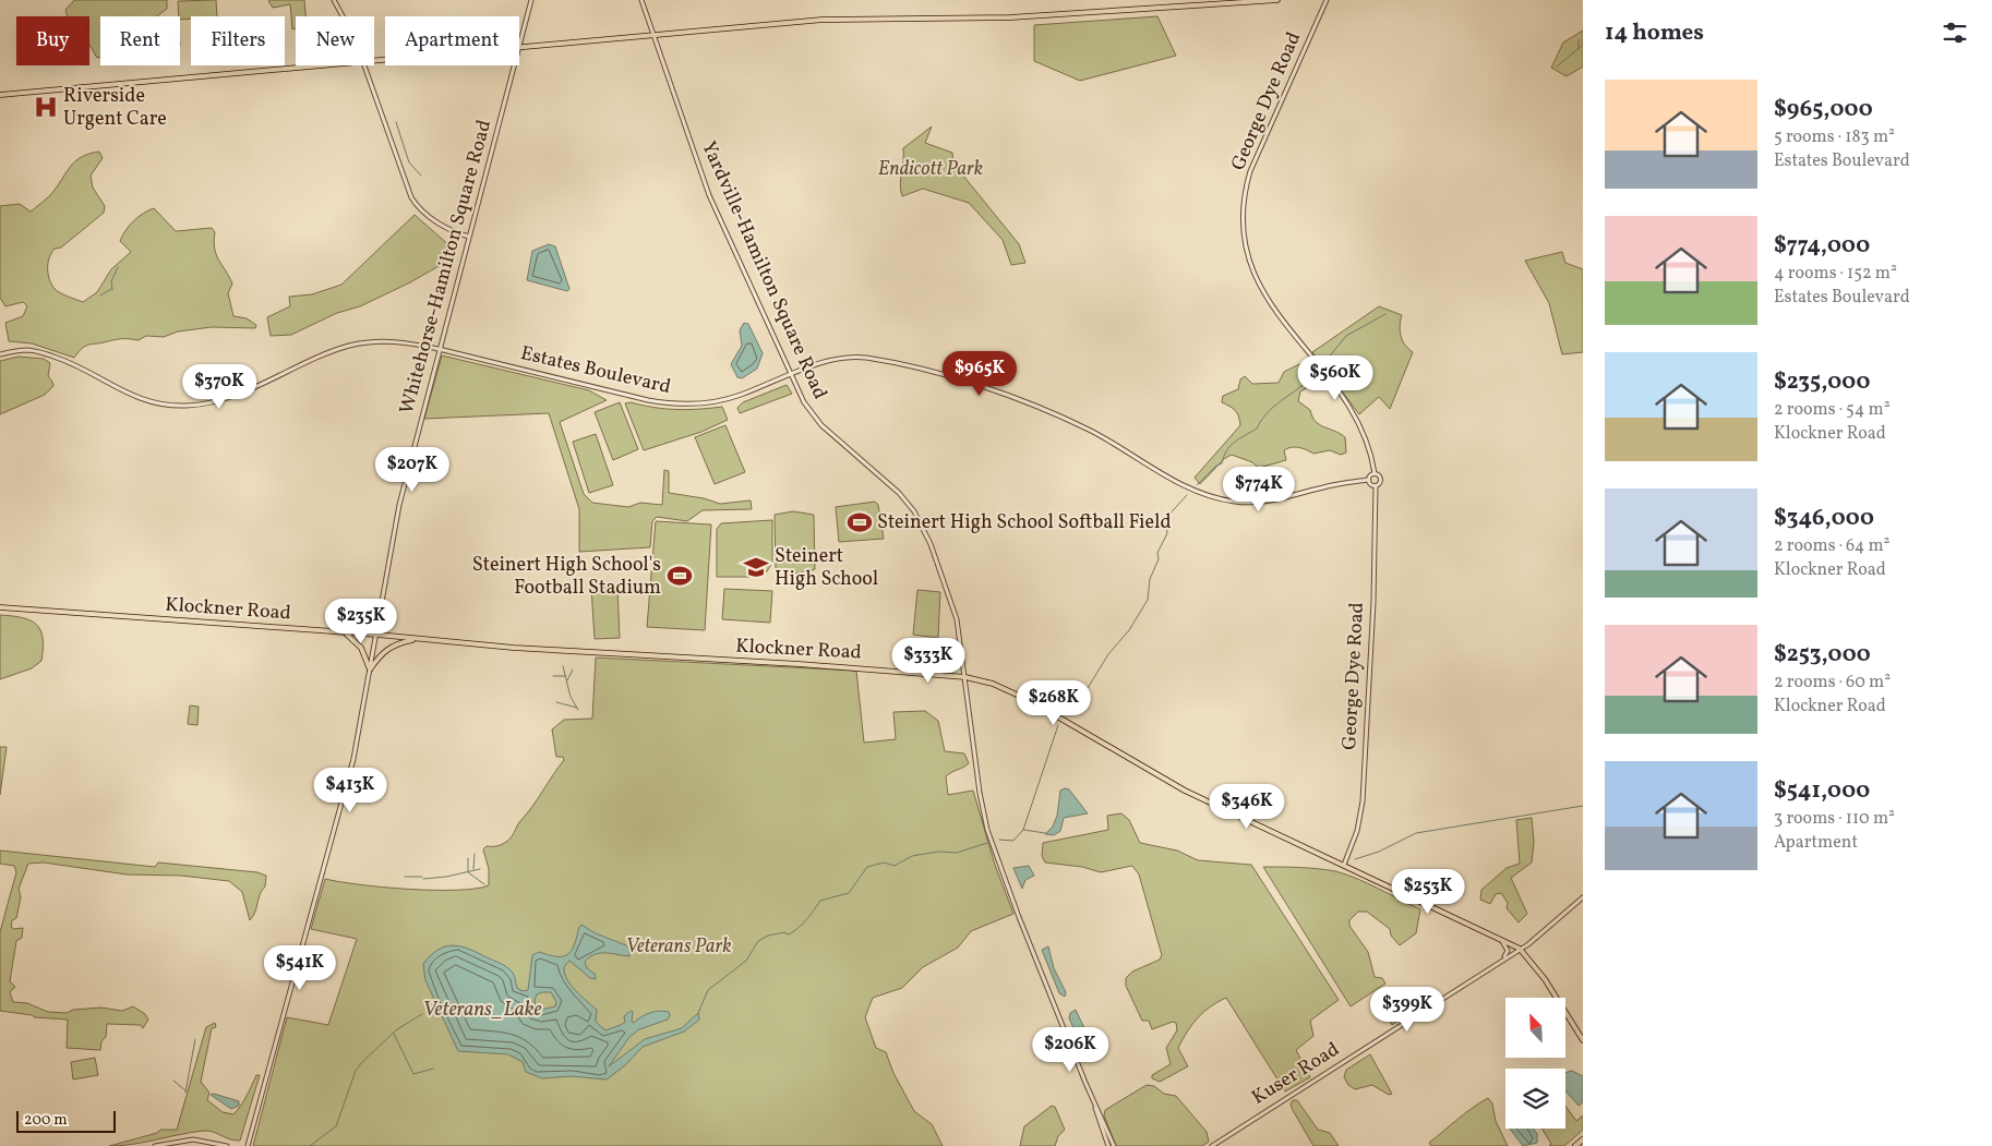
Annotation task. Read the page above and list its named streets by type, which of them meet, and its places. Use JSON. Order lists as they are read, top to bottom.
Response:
{
  "streets": {
    "main road": ["Klockner Road"],
    "street": [
      "George Dye Road",
      "Whitehorse-Hamilton Square Road",
      "Yardville-Hamilton Square Road",
      "Estates Boulevard",
      "Kuser Road"
    ]
  },
  "crossings": [
    ["George Dye Road", "Estates Boulevard"],
    ["George Dye Road", "Klockner Road"],
    ["Whitehorse-Hamilton Square Road", "Estates Boulevard"],
    ["Whitehorse-Hamilton Square Road", "Klockner Road"],
    ["Yardville-Hamilton Square Road", "Estates Boulevard"],
    ["Yardville-Hamilton Square Road", "Klockner Road"],
    ["Klockner Road", "Kuser Road"]
  ],
  "water": ["Veterans_Lake"],
  "parks": ["Endicott Park", "Veterans Park"],
  "places": {
    "hospital": ["Riverside Urgent Care"],
    "sports": ["Steinert High School Softball Field", "Steinert High School's Football Stadium"],
    "school or university": ["Steinert High School"]
  },
  "scale_bar": "200 m",
  "north": "top left",
  "page": {
    "heading": "14 homes",
    "chip": [
      "Buy",
      "Rent",
      "Filters",
      "New",
      "Apartment"
    ],
    "list": [
      {
        "name": "$965,000",
        "note": "5 rooms · 183 m² · Estates Boulevard"
      },
      {
        "name": "$774,000",
        "note": "4 rooms · 152 m² · Estates Boulevard"
      },
      {
        "name": "$235,000",
        "note": "2 rooms · 54 m² · Klockner Road"
      },
      {
        "name": "$346,000",
        "note": "2 rooms · 64 m² · Klockner Road"
      },
      {
        "name": "$253,000",
        "note": "2 rooms · 60 m² · Klockner Road"
      },
      {
        "name": "$541,000",
        "note": "3 rooms · 110 m² · Apartment"
      }
    ],
    "price": [
      "$965K",
      "$560K",
      "$370K",
      "$207K",
      "$774K",
      "$235K",
      "$333K",
      "$268K",
      "$413K",
      "$346K",
      "$253K",
      "$541K",
      "$399K",
      "$206K"
    ],
    "scale": "200 m"
  }
}
